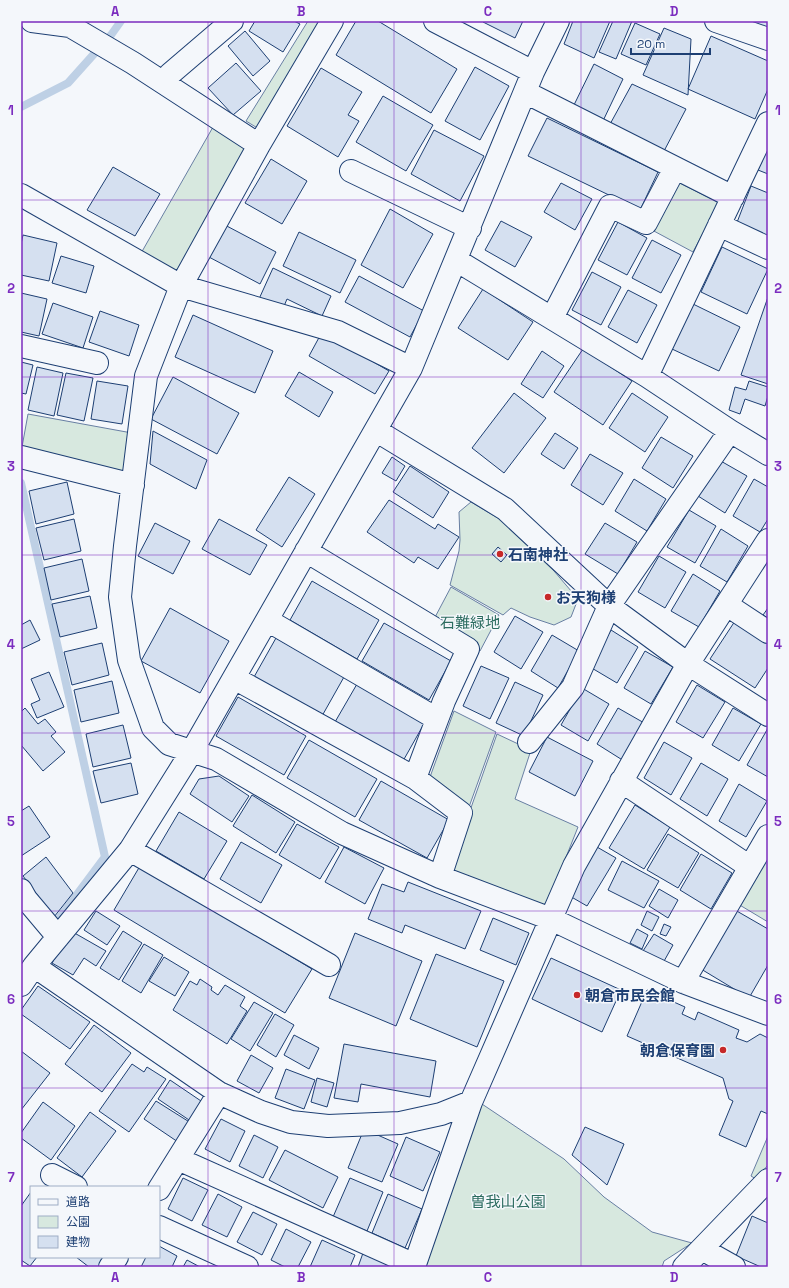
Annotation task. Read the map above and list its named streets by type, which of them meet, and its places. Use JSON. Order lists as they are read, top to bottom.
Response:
{
  "parks": ["石難緑地", "曽我山公園"],
  "places": [
    "石南神社",
    "お天狗様",
    "朝倉市民会館",
    "朝倉保育園"
  ],
  "legend": ["道路", "公園", "建物"],
  "scale_bar": "20 m",
  "grid": {
    "columns": [
      "A",
      "B",
      "C",
      "D"
    ],
    "rows": [
      "1",
      "2",
      "3",
      "4",
      "5",
      "6",
      "7"
    ]
  }
}
